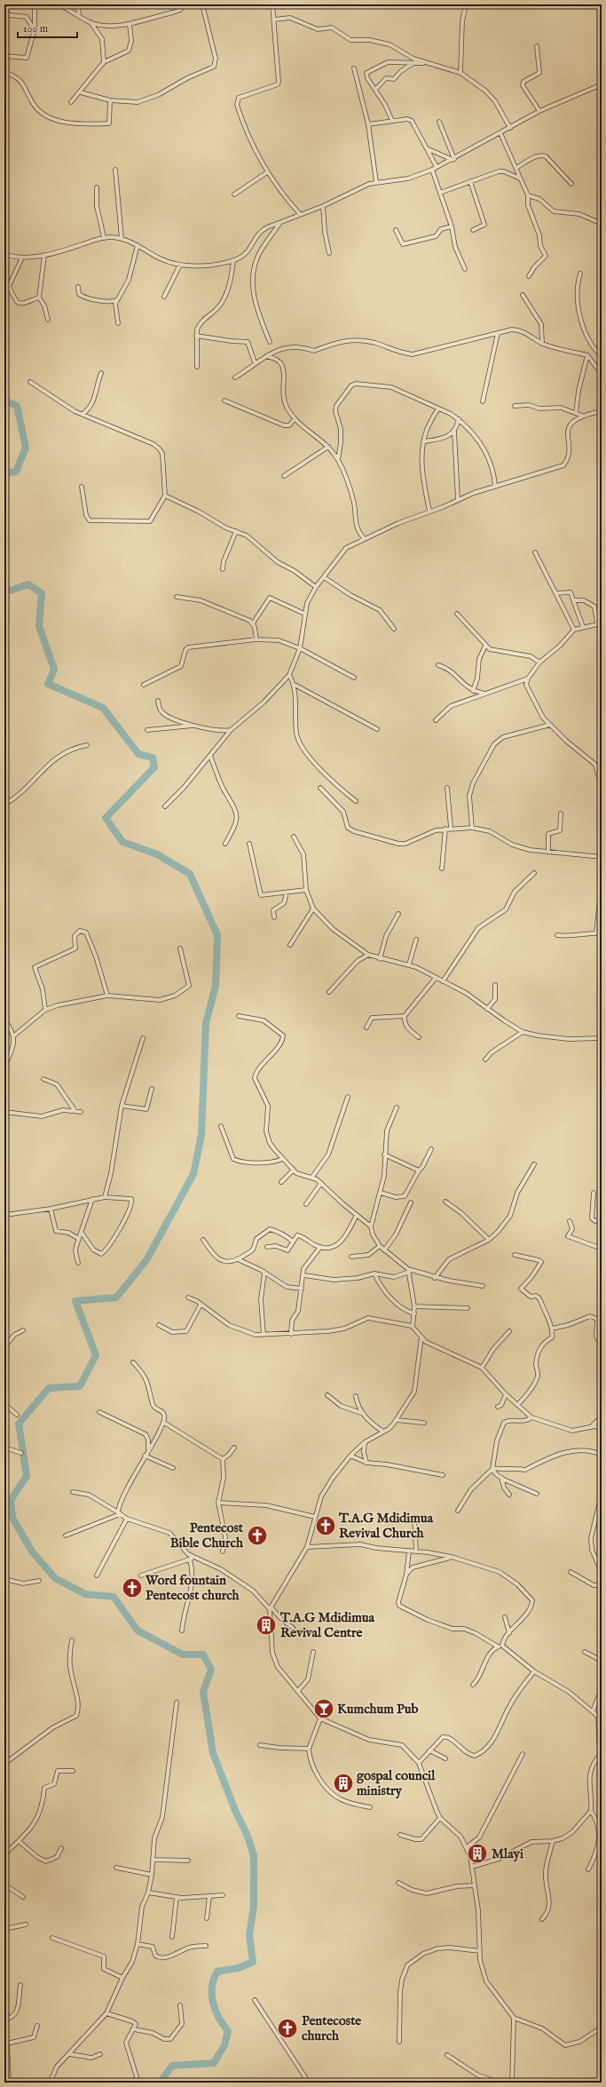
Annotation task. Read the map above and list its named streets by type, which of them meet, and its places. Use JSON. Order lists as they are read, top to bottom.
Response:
{
  "places": {
    "church": [
      "T.A.G Mdidimua Revival Church",
      "Pentecost Bible Church",
      "Word fountain Pentecost church",
      "Pentecoste church"
    ],
    "building": ["T.A.G Mdidimua Revival Centre", "gospal council ministry", "Mlayi"],
    "bar": ["Kumchum Pub"]
  },
  "scale_bar": "100 m"
}
